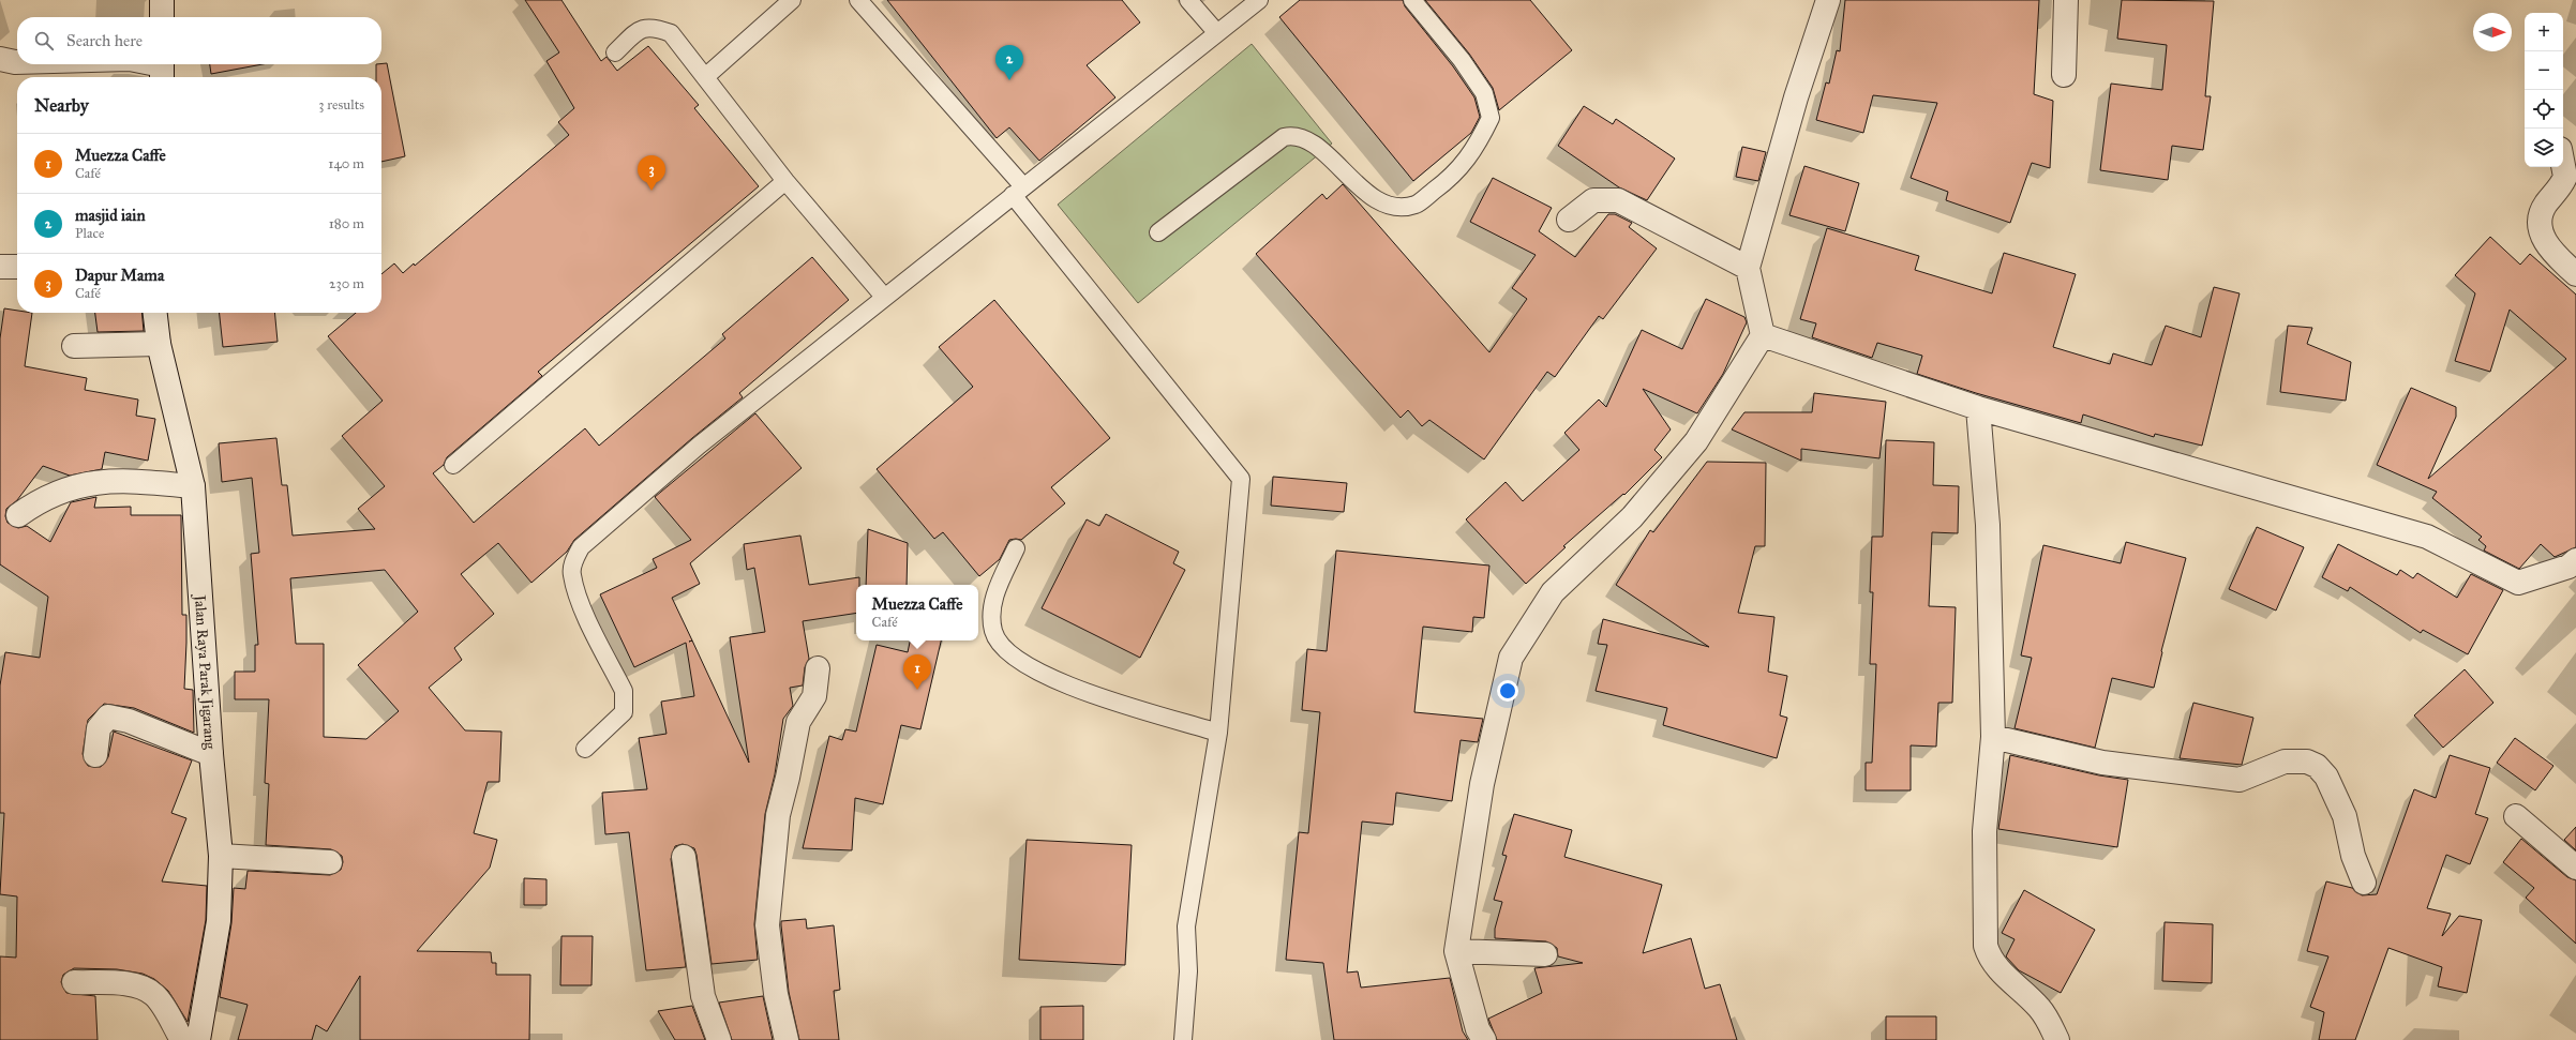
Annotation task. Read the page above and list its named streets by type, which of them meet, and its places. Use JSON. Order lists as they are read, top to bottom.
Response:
{
  "streets": {
    "street": ["Jalan Raya Parak Jigarang"]
  },
  "north": "right",
  "page": {
    "map_buttons": ["+", "−"],
    "search": "Search here",
    "pins": ["2", "3", "1"],
    "heading": ["Nearby", "3 results"],
    "list": [
      {
        "mark": "1",
        "name": "Muezza Caffe",
        "note": "Café",
        "value": "140 m"
      },
      {
        "mark": "2",
        "name": "masjid iain",
        "note": "Place",
        "value": "180 m"
      },
      {
        "mark": "3",
        "name": "Dapur Mama",
        "note": "Café",
        "value": "230 m"
      }
    ],
    "popup": ["Muezza Caffe", "Café"]
  }
}
